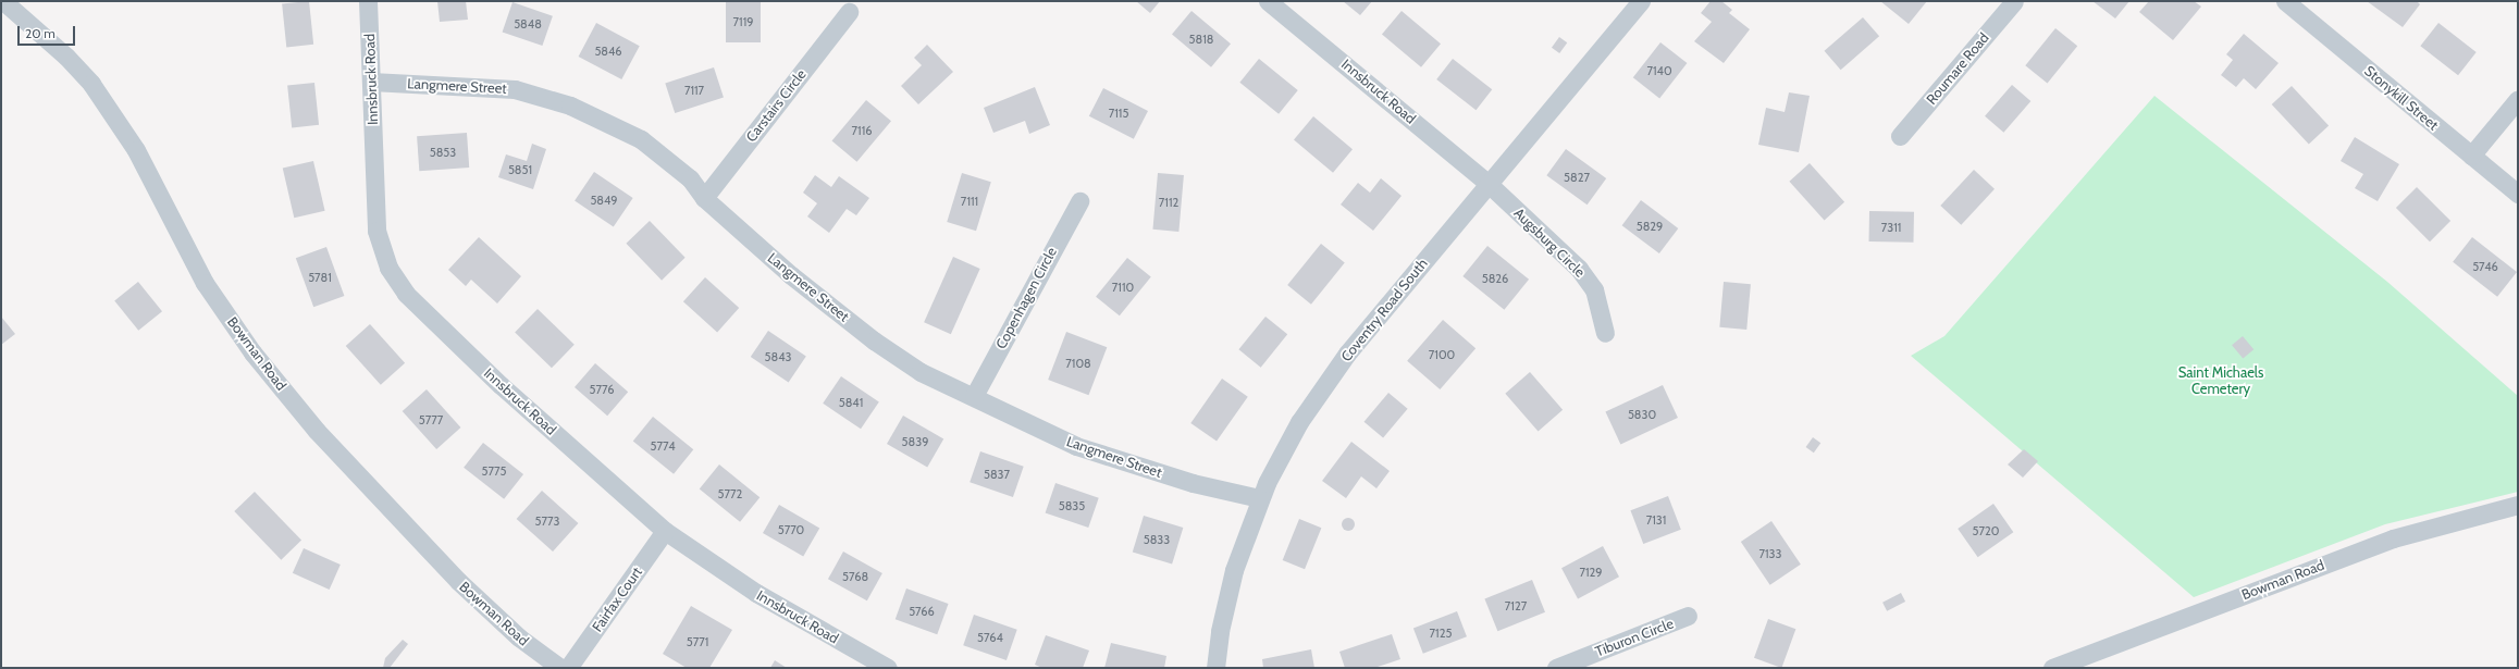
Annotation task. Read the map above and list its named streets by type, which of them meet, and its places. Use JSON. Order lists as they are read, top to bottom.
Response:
{
  "streets": {
    "street": [
      "Roumare Road",
      "Innsbruck Road",
      "Langmere Street",
      "Stonykill Street",
      "Carstairs Circle",
      "Augsburg Circle",
      "Copenhagen Circle",
      "Coventry Road South",
      "Bowman Road",
      "Fairfax Court",
      "Tiburon Circle"
    ]
  },
  "crossings": [
    ["Innsbruck Road", "Langmere Street"],
    ["Innsbruck Road", "Augsburg Circle"],
    ["Innsbruck Road", "Coventry Road South"],
    ["Innsbruck Road", "Fairfax Court"],
    ["Langmere Street", "Carstairs Circle"],
    ["Langmere Street", "Copenhagen Circle"],
    ["Langmere Street", "Coventry Road South"],
    ["Augsburg Circle", "Coventry Road South"]
  ],
  "parks": ["Saint Michaels Cemetery"],
  "house_numbers": [
    "7119",
    "5848",
    "5818",
    "5846",
    "7140",
    "7117",
    "7115",
    "7116",
    "5853",
    "5851",
    "5827",
    "5849",
    "7111",
    "7112",
    "5829",
    "7311",
    "5746",
    "5781",
    "5826",
    "7110",
    "7100",
    "5843",
    "7108",
    "5776",
    "5841",
    "5830",
    "5777",
    "5839",
    "5774",
    "5775",
    "5837",
    "5772",
    "5835",
    "7131",
    "5773",
    "5770",
    "5720",
    "5833",
    "7133",
    "7129",
    "5768",
    "7127",
    "5766",
    "7125",
    "5764",
    "5771"
  ],
  "scale_bar": "20 m"
}
